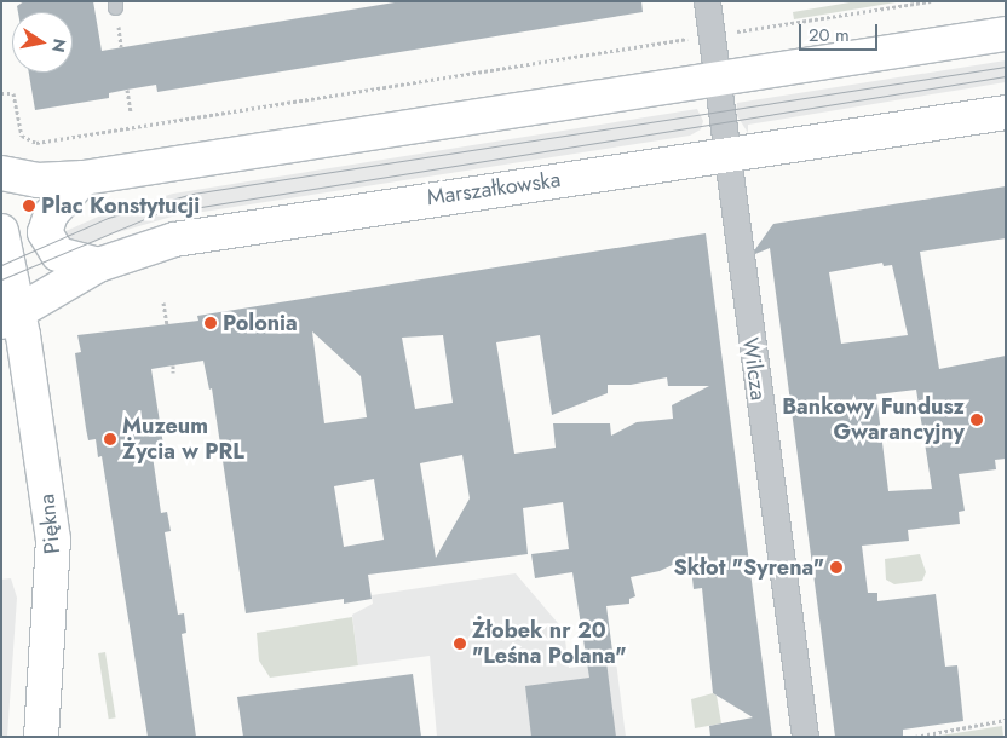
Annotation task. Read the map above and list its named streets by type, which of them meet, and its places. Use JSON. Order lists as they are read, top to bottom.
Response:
{
  "streets": {
    "main road": ["Marszałkowska", "Piękna"],
    "street": ["Wilcza"]
  },
  "crossings": [
    ["Marszałkowska", "Wilcza"],
    ["Marszałkowska", "Piękna"]
  ],
  "places": [
    "Plac Konstytucji",
    "Polonia",
    "Bankowy Fundusz Gwarancyjny",
    "Muzeum Życia w PRL",
    "Skłot \"Syrena\"",
    "Żłobek nr 20 \"Leśna Polana\""
  ],
  "scale_bar": "20 m",
  "north": "right"
}
